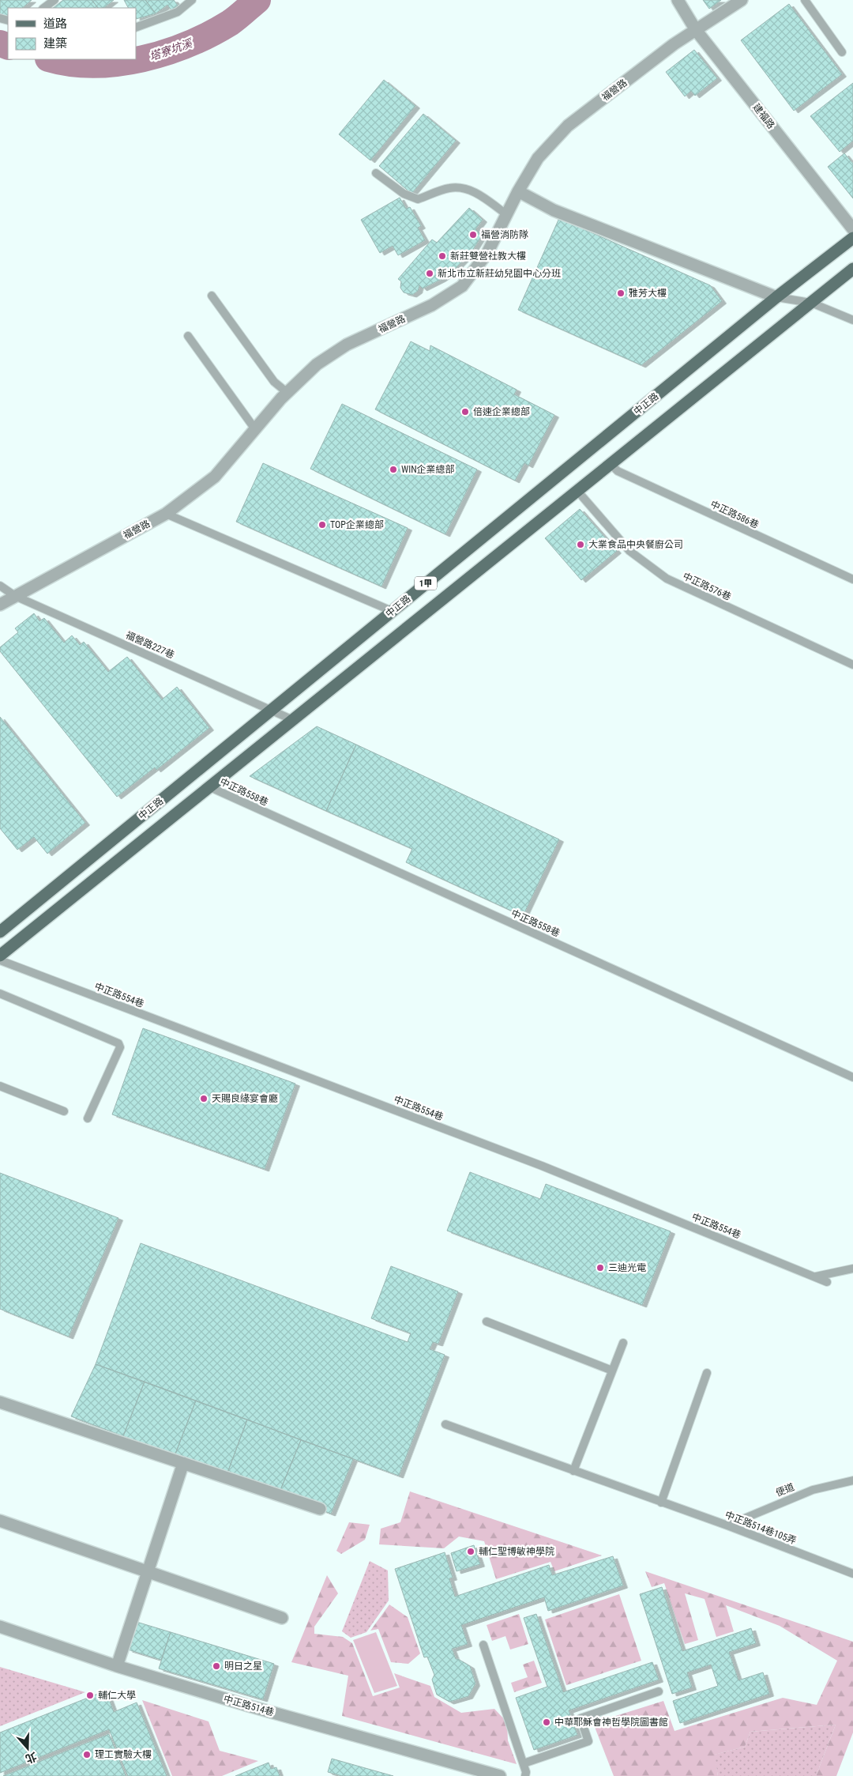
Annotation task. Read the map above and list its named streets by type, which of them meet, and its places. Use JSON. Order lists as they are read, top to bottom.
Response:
{
  "streets": {
    "main road": ["中正路", "1甲"],
    "street": ["福營路", "建福路", "中正路514巷"],
    "lane": [
      "中正路586巷",
      "中正路576巷",
      "福營路227巷",
      "中正路558巷",
      "中正路554巷",
      "便道",
      "中正路514巷105弄"
    ]
  },
  "crossings": [
    ["福營路", "建福路"],
    ["福營路", "福營路227巷"],
    ["中正路", "中正路586巷"],
    ["中正路", "中正路576巷"],
    ["中正路", "福營路227巷"],
    ["中正路", "中正路558巷"],
    ["便道", "中正路514巷105弄"]
  ],
  "water": ["塔寮坑溪"],
  "places": [
    "福營消防隊",
    "新莊雙營社教大樓",
    "新北市立新莊幼兒園中心分班",
    "雅芳大樓",
    "倍速企業總部",
    "WIN企業總部",
    "TOP企業總部",
    "大業食品中央餐廚公司",
    "天賜良緣宴會廳",
    "三迪光電",
    "輔仁聖博敏神學院",
    "明日之星",
    "輔仁大學",
    "中華耶穌會神哲學院圖書館",
    "理工實驗大樓"
  ],
  "legend": ["道路", "建築"],
  "north": "bottom"
}
